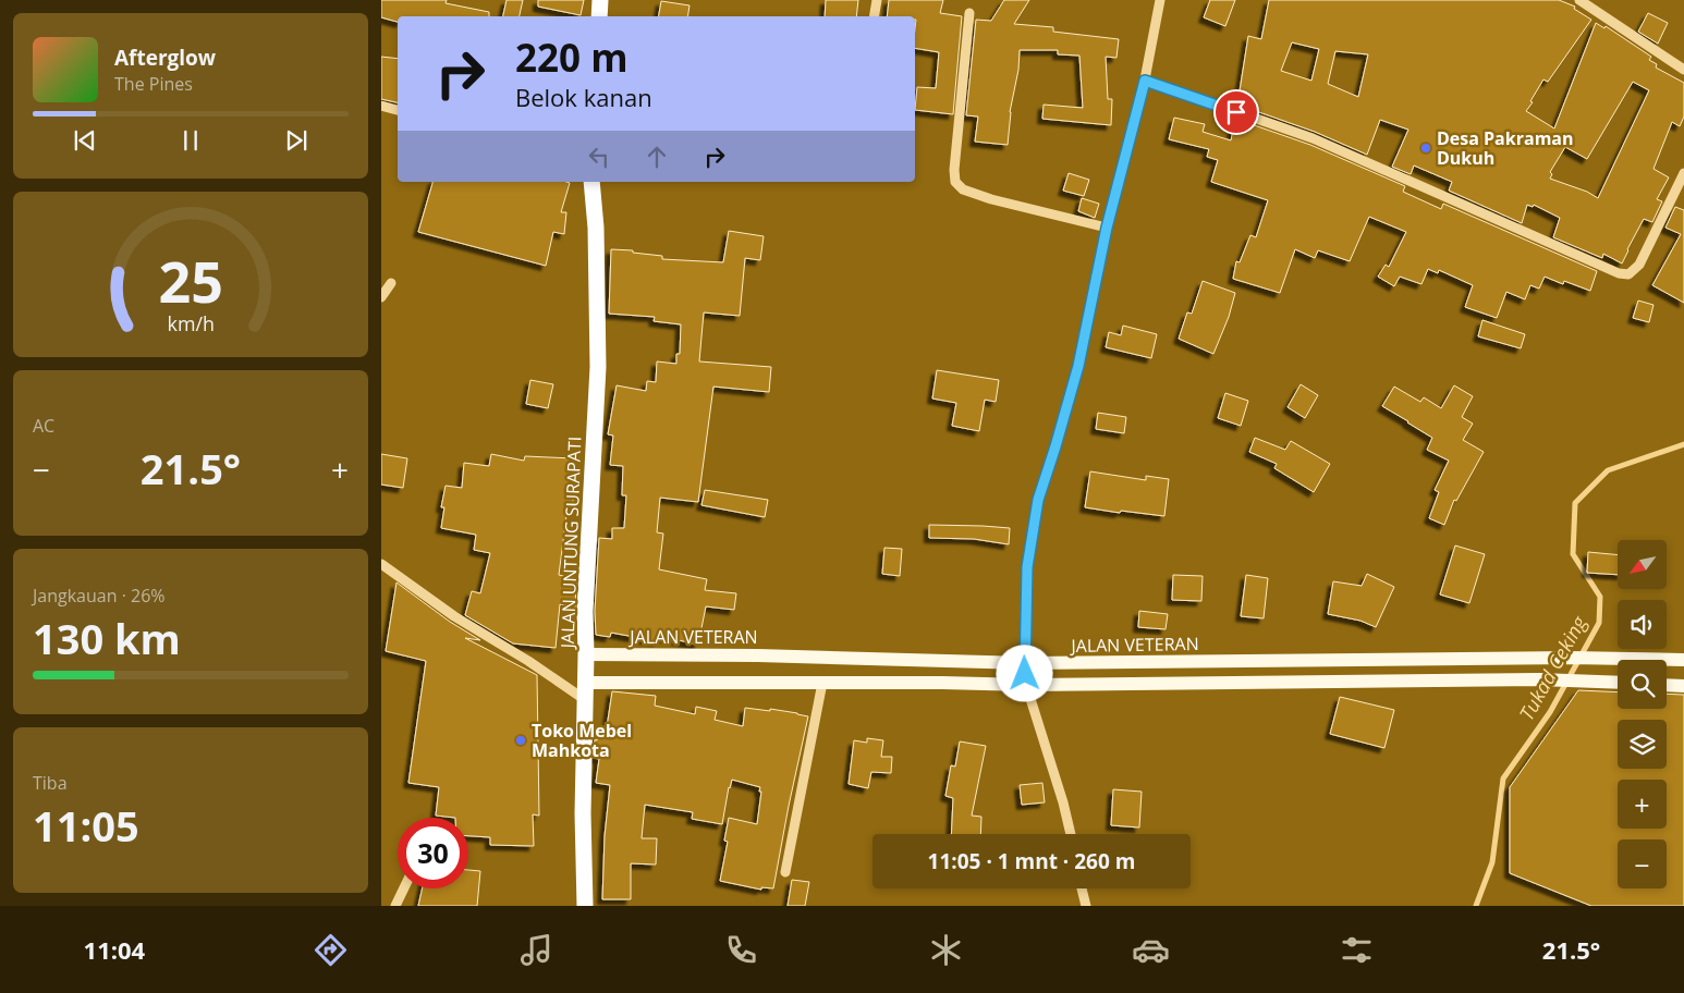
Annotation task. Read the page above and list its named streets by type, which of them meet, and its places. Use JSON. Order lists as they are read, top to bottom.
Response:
{
  "streets": {
    "highway": ["JALAN UNTUNG SURAPATI"],
    "main road": ["JALAN VETERAN"]
  },
  "crossings": [
    ["JALAN UNTUNG SURAPATI", "JALAN VETERAN"]
  ],
  "water": ["Tukad Ceking"],
  "places": ["Desa Pakraman Dukuh", "Toko Mebel Mahkota"],
  "north": "bottom left",
  "page": {
    "turn": ["220 m", "Belok kanan"],
    "song": ["Afterglow", "The Pines"],
    "tile": [
      "AC",
      ["Jangkauan · 26%", "130 km"],
      ["Tiba", "11:05"]
    ],
    "heat": ["−", "21.5°", "+"],
    "map_buttons": ["+", "−"],
    "limit": "30",
    "trip": "11:05 · 1 mnt · 260 m",
    "tabs": ["11:04", "21.5°"],
    "gauge": ["25", "km/h"]
  }
}
